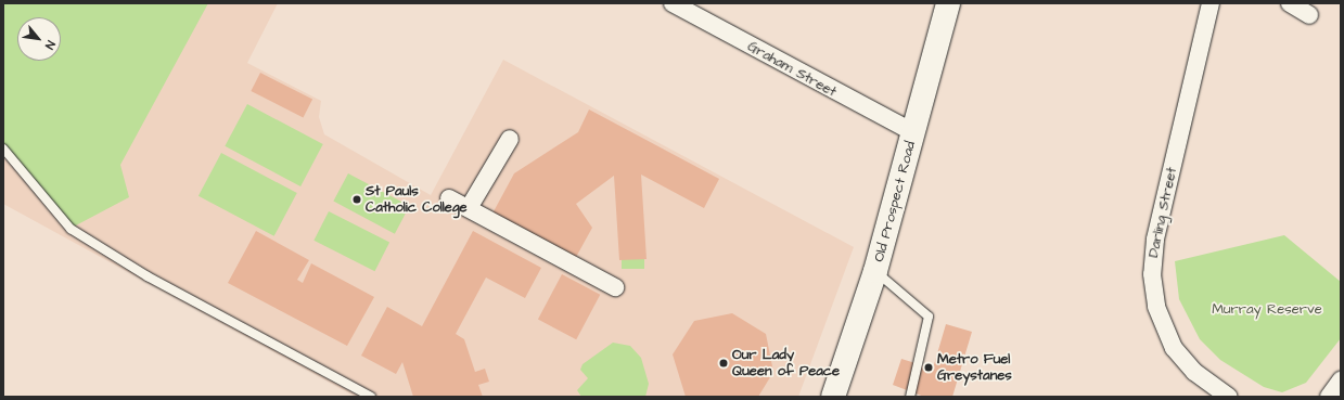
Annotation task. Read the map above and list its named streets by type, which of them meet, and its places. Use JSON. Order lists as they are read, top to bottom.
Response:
{
  "streets": {
    "main road": ["Old Prospect Road"],
    "street": ["Graham Street", "Darling Street"]
  },
  "crossings": [
    ["Graham Street", "Old Prospect Road"]
  ],
  "parks": ["Murray Reserve"],
  "places": ["St Pauls Catholic College", "Our Lady Queen of Peace", "Metro Fuel Greystanes"],
  "north": "bottom right"
}
